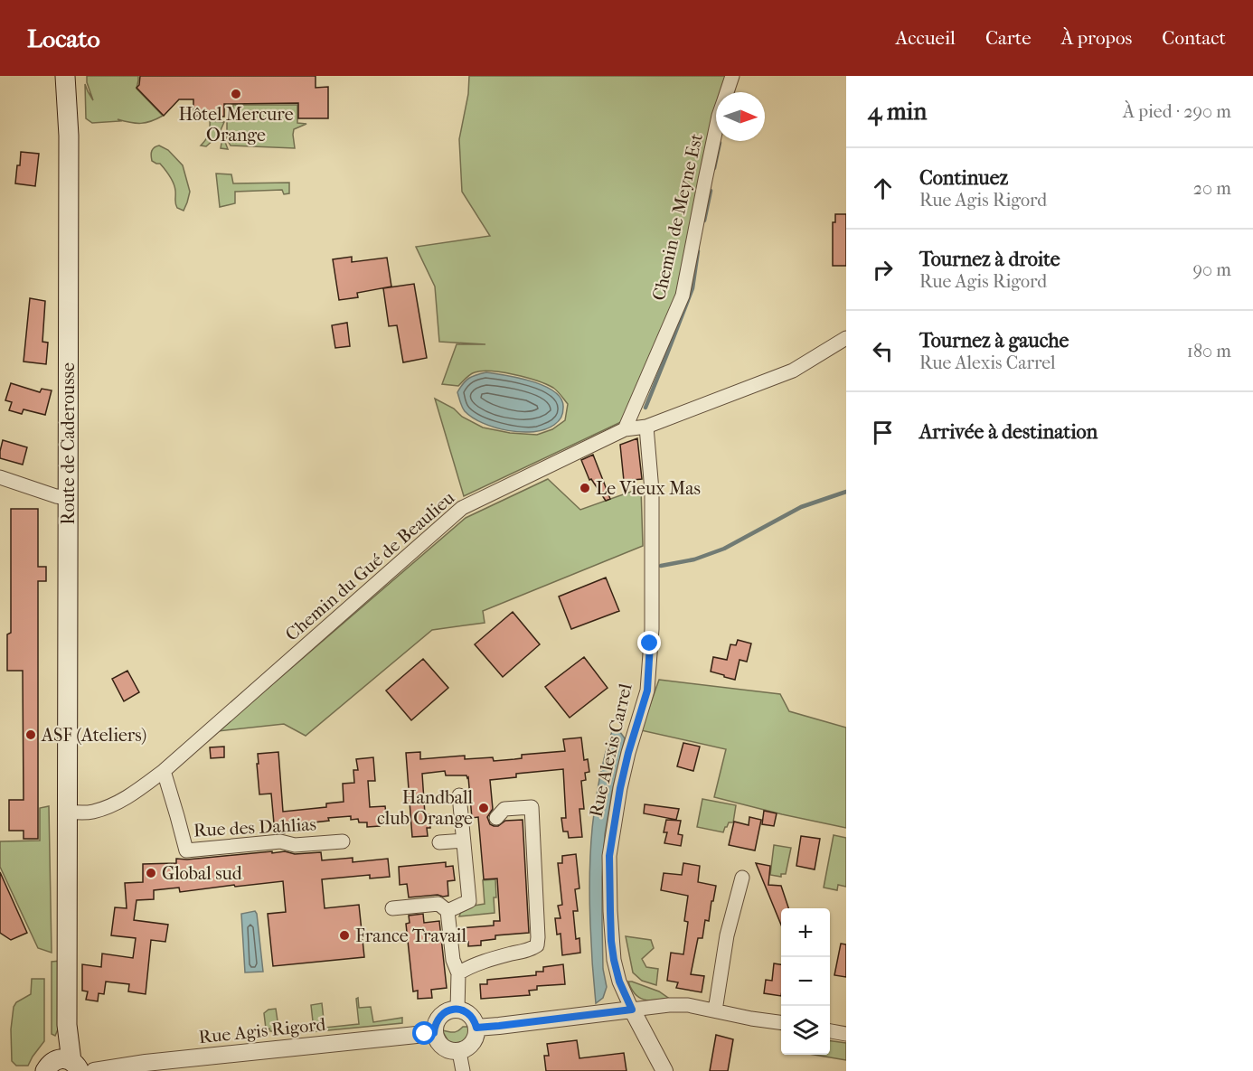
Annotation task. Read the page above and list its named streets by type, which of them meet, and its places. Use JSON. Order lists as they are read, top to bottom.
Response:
{
  "streets": {
    "main road": ["Route de Caderousse"],
    "street": [
      "Chemin de Meyne Est",
      "Chemin du Gué de Beaulieu",
      "Rue Alexis Carrel",
      "Rue des Dahlias",
      "Rue Agis Rigord"
    ]
  },
  "crossings": [
    ["Chemin de Meyne Est", "Chemin du Gué de Beaulieu"],
    ["Route de Caderousse", "Chemin du Gué de Beaulieu"],
    ["Chemin du Gué de Beaulieu", "Rue Alexis Carrel"],
    ["Chemin du Gué de Beaulieu", "Rue des Dahlias"]
  ],
  "places": [
    "Hôtel Mercure Orange",
    "Le Vieux Mas",
    "ASF (Ateliers)",
    "Handball club Orange",
    "Global sud",
    "France Travail"
  ],
  "north": "right",
  "page": {
    "header": "Locato",
    "nav": [
      "Accueil",
      "Carte",
      "À propos",
      "Contact"
    ],
    "heading": ["4 min", "À pied · 290 m"],
    "list": [
      ["Continuez", "Rue Agis Rigord", "20 m"],
      ["Tournez à droite", "Rue Agis Rigord", "90 m"],
      ["Tournez à gauche", "Rue Alexis Carrel", "180 m"],
      "Arrivée à destination"
    ],
    "map_buttons": ["+", "−"]
  }
}
